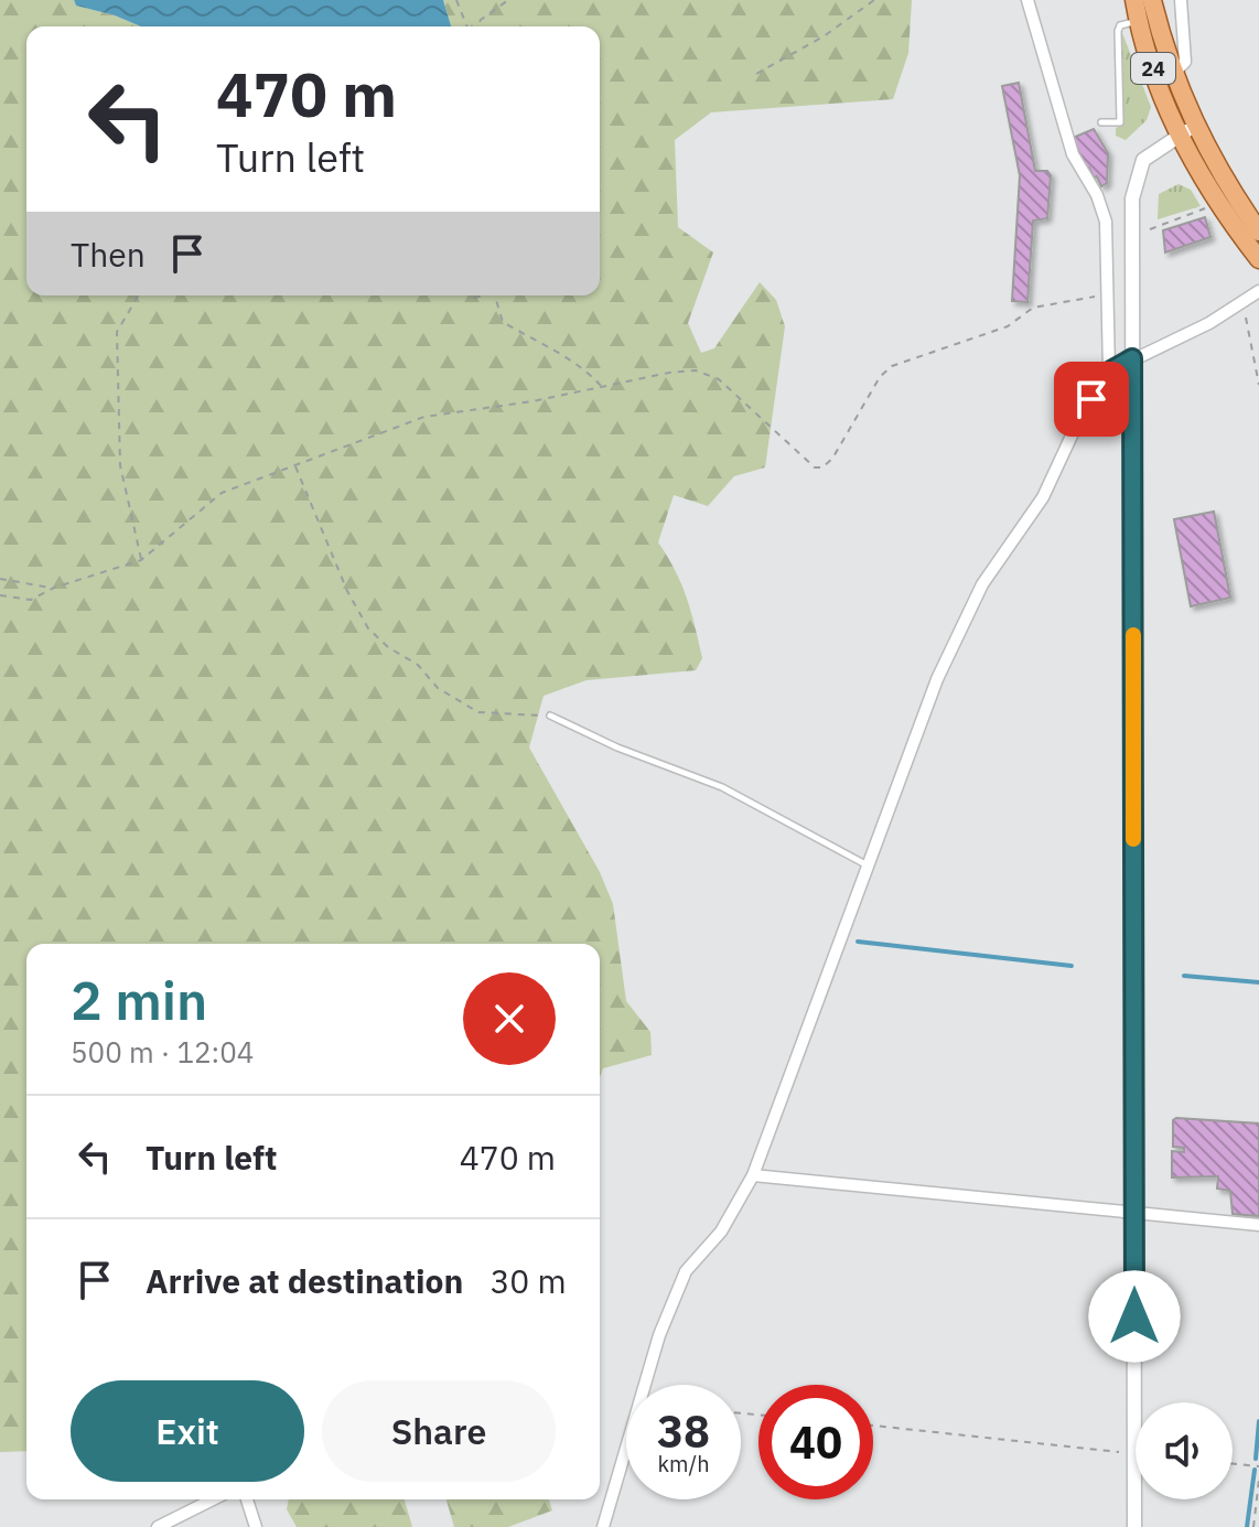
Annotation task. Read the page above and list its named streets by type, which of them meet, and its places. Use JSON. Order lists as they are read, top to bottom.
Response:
{
  "streets": {
    "main road": ["24"]
  },
  "page": {
    "turn": ["470 m", "Turn left"],
    "then": "Then",
    "heading": ["2 min", "500 m · 12:04"],
    "list": [
      {
        "name": "Turn left",
        "value": "470 m"
      },
      {
        "name": "Arrive at destination",
        "value": "30 m"
      }
    ],
    "buttons": ["Exit", "Share"],
    "speed": "38 km/h",
    "limit": "40"
  }
}
